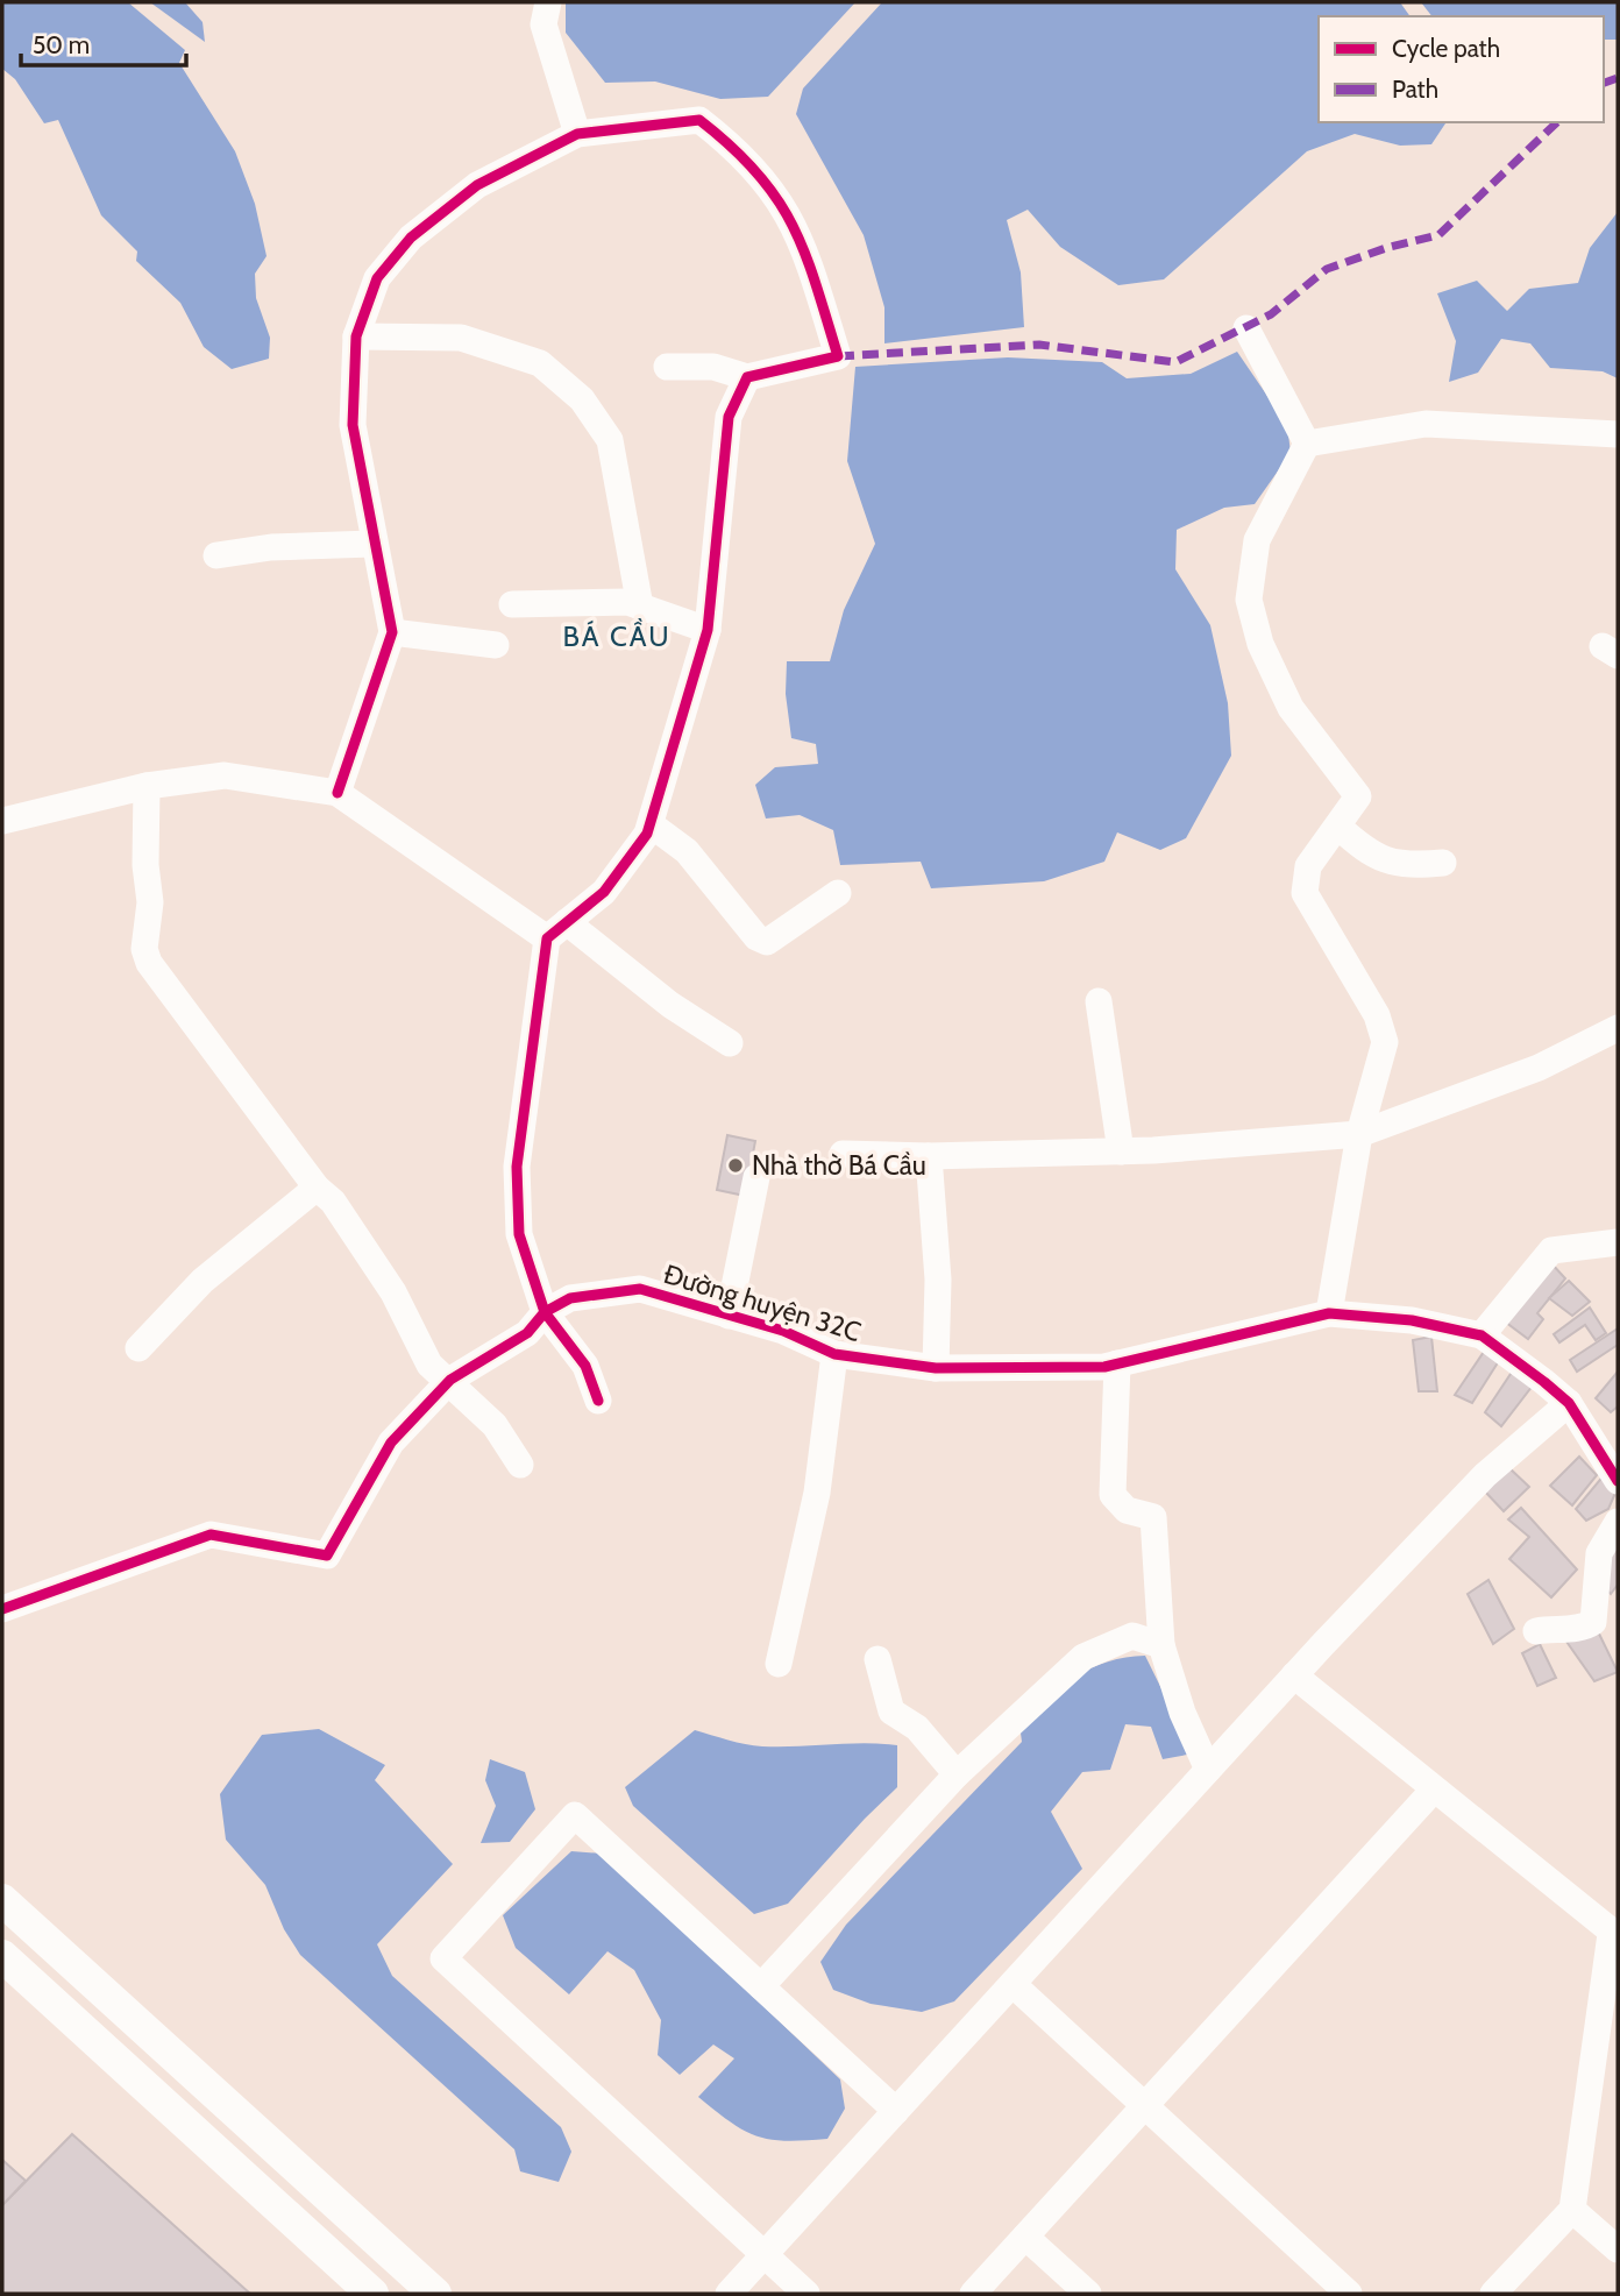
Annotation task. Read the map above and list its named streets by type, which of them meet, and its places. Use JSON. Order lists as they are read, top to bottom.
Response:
{
  "streets": {
    "street": ["Đường huyện 32C"]
  },
  "districts": ["BÁ CẦU"],
  "places": ["Nhà thờ Bá Cầu"],
  "legend": ["Cycle path", "Path"],
  "scale_bar": "50 m"
}
